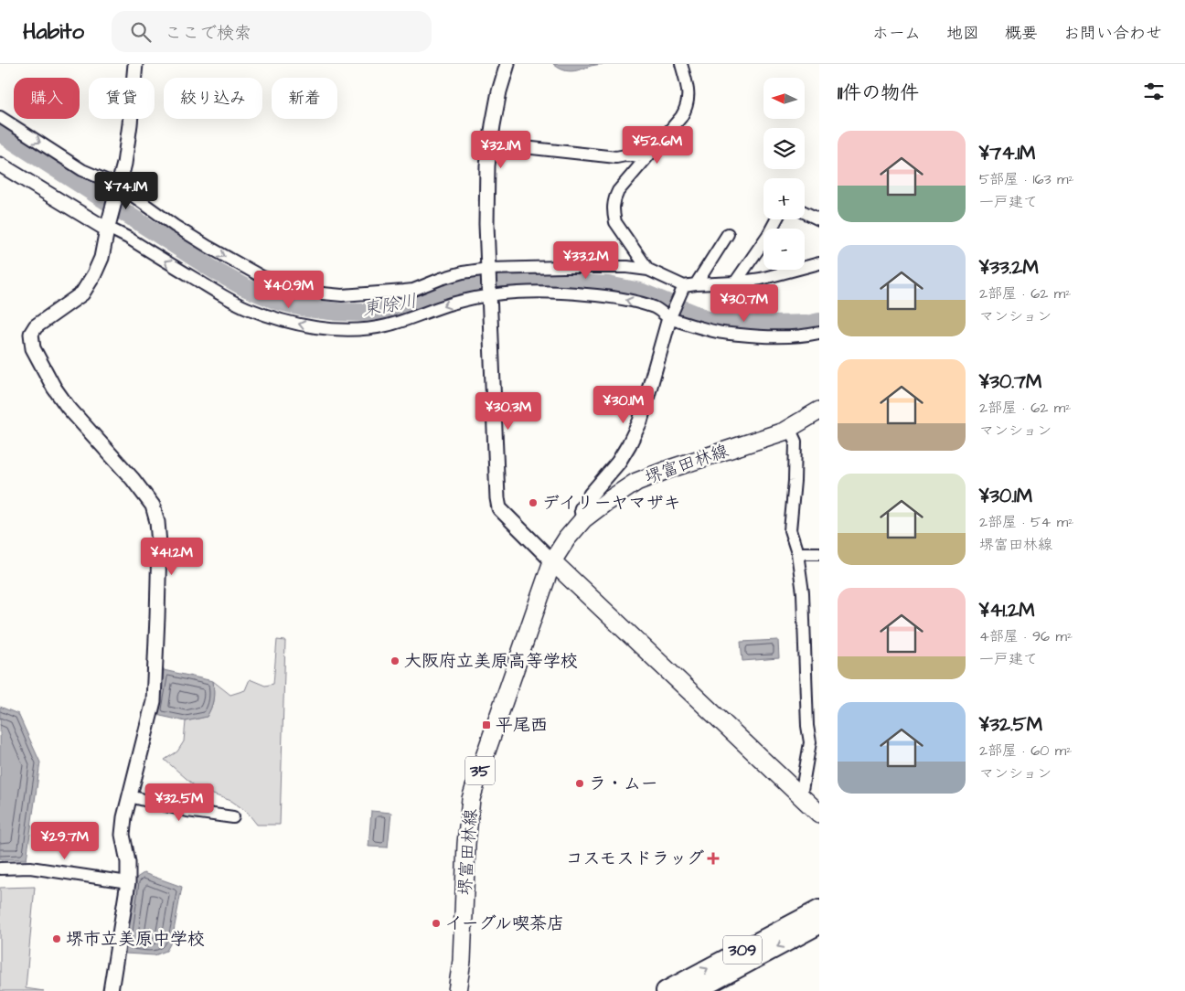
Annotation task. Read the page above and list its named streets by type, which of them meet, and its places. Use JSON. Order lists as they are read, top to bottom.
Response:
{
  "streets": {
    "highway": ["309"],
    "main road": ["堺富田林線", "35"]
  },
  "water": ["東除川"],
  "places": {
    "other": [
      "デイリーヤマザキ",
      "大阪府立美原高等学校",
      "ラ・ムー",
      "イーグル喫茶店",
      "堺市立美原中学校"
    ],
    "transit": ["平尾西"],
    "health": ["コスモスドラッグ"]
  },
  "north": "left",
  "page": {
    "header": "Habito",
    "search": "ここで検索",
    "nav": [
      "ホーム",
      "地図",
      "概要",
      "お問い合わせ"
    ],
    "heading": "11件の物件",
    "map_buttons": ["+", "−"],
    "chip": [
      "購入",
      "賃貸",
      "絞り込み",
      "新着"
    ],
    "list": [
      {
        "name": "¥74.1M",
        "note": "5部屋 · 163 m² · 一戸建て"
      },
      {
        "name": "¥33.2M",
        "note": "2部屋 · 62 m² · マンション"
      },
      {
        "name": "¥30.7M",
        "note": "2部屋 · 62 m² · マンション"
      },
      {
        "name": "¥30.1M",
        "note": "2部屋 · 54 m² · 堺富田林線"
      },
      {
        "name": "¥41.2M",
        "note": "4部屋 · 96 m² · 一戸建て"
      },
      {
        "name": "¥32.5M",
        "note": "2部屋 · 60 m² · マンション"
      }
    ],
    "price": [
      "¥52.6M",
      "¥32.1M",
      "¥74.1M",
      "¥33.2M",
      "¥40.9M",
      "¥30.7M",
      "¥30.1M",
      "¥30.3M",
      "¥41.2M",
      "¥32.5M",
      "¥29.7M"
    ]
  }
}
